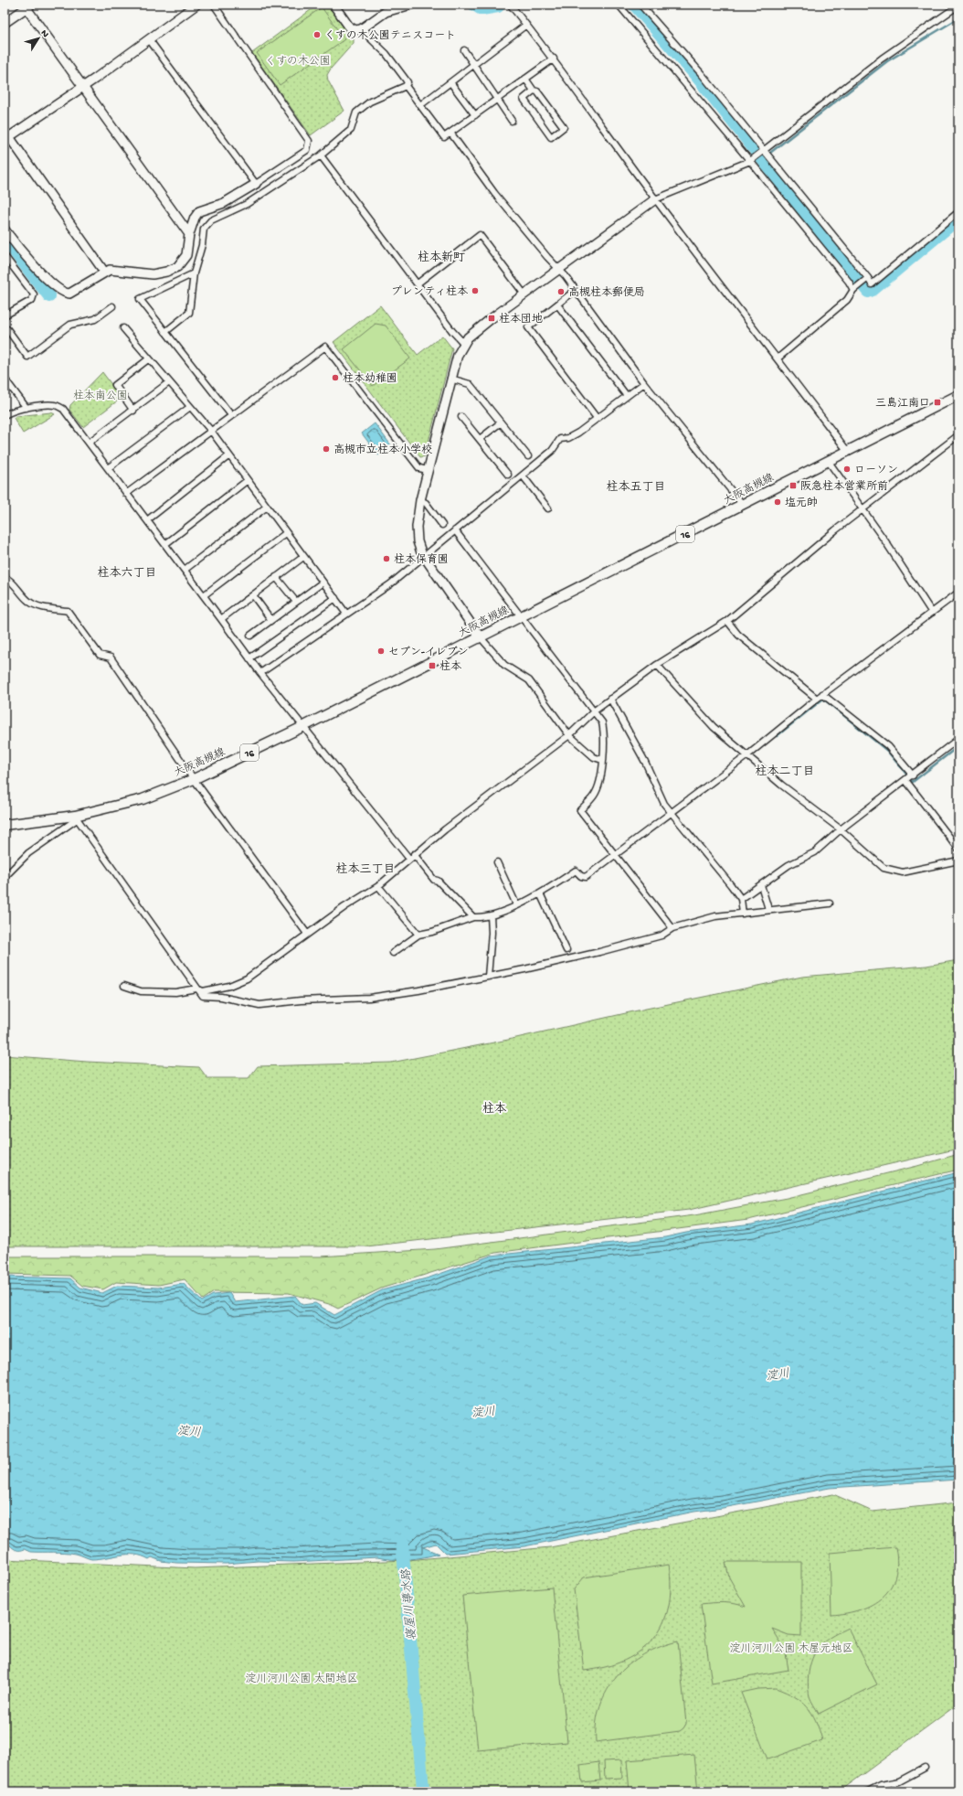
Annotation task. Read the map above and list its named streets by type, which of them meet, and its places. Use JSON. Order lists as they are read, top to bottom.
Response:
{
  "streets": {
    "main road": ["大阪高槻線", "16"]
  },
  "districts": [
    "柱本新町",
    "柱本五丁目",
    "柱本六丁目",
    "柱本二丁目",
    "柱本三丁目",
    "柱本"
  ],
  "water": ["淀川", "寝屋川導水路"],
  "parks": [
    "くすの木公園",
    "柱本南公園",
    "淀川河川公園 木屋元地区",
    "淀川河川公園 太間地区"
  ],
  "places": {
    "other": [
      "くすの木公園テニスコート",
      "プレンティ柱本",
      "高槻柱本郵便局",
      "柱本幼稚園",
      "高槻市立柱本小学校",
      "ローソン",
      "塩元帥",
      "柱本保育園",
      "セブン-イレブン"
    ],
    "transit": [
      "柱本団地",
      "三島江南口",
      "阪急柱本営業所前",
      "柱本"
    ]
  },
  "north": "top right"
}
